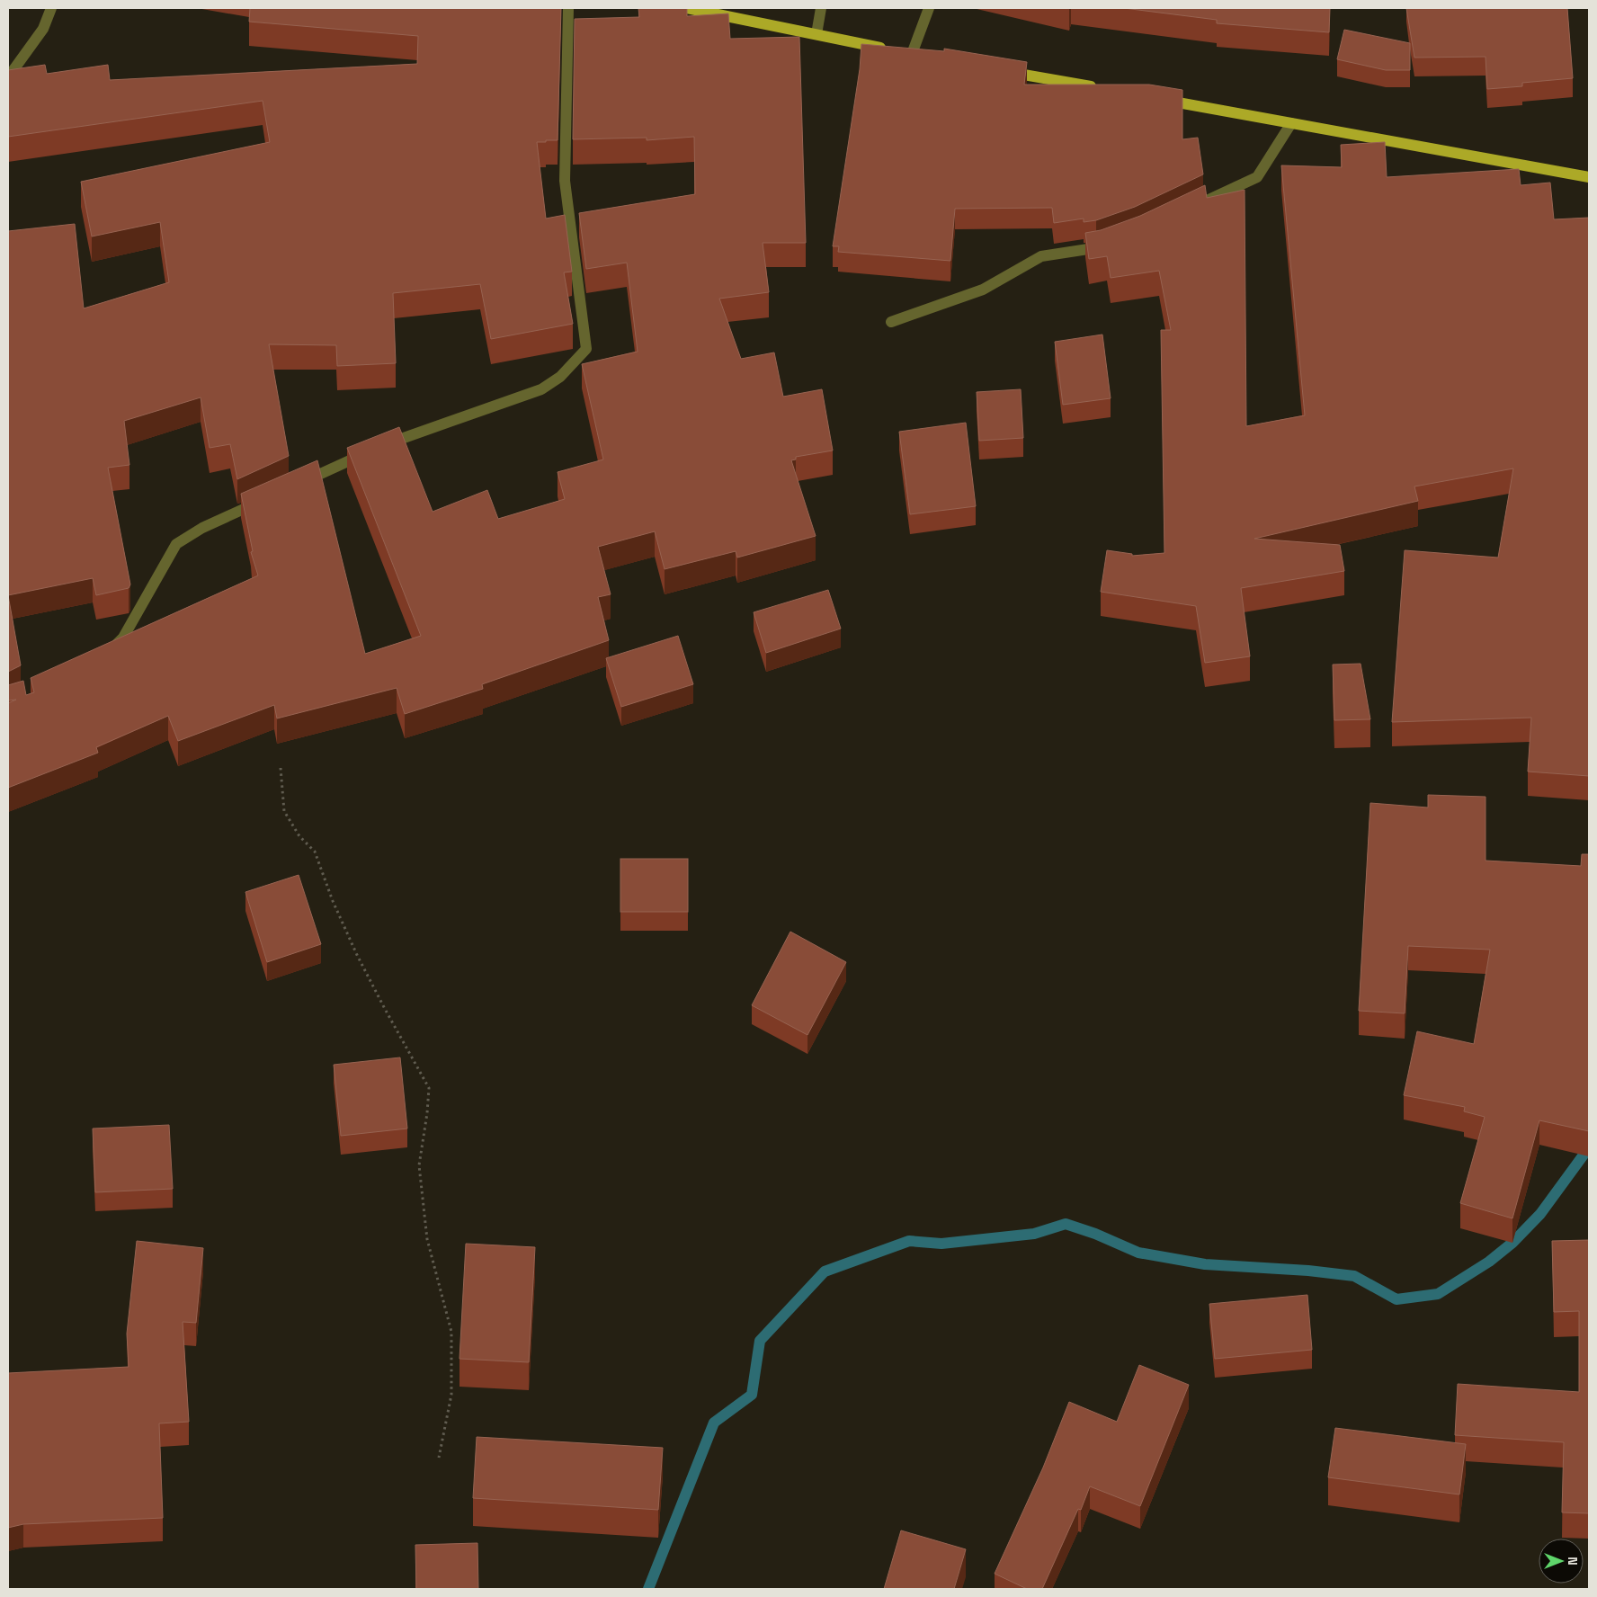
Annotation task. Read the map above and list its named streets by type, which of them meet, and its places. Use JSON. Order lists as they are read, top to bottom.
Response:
{
  "north": "right"
}
